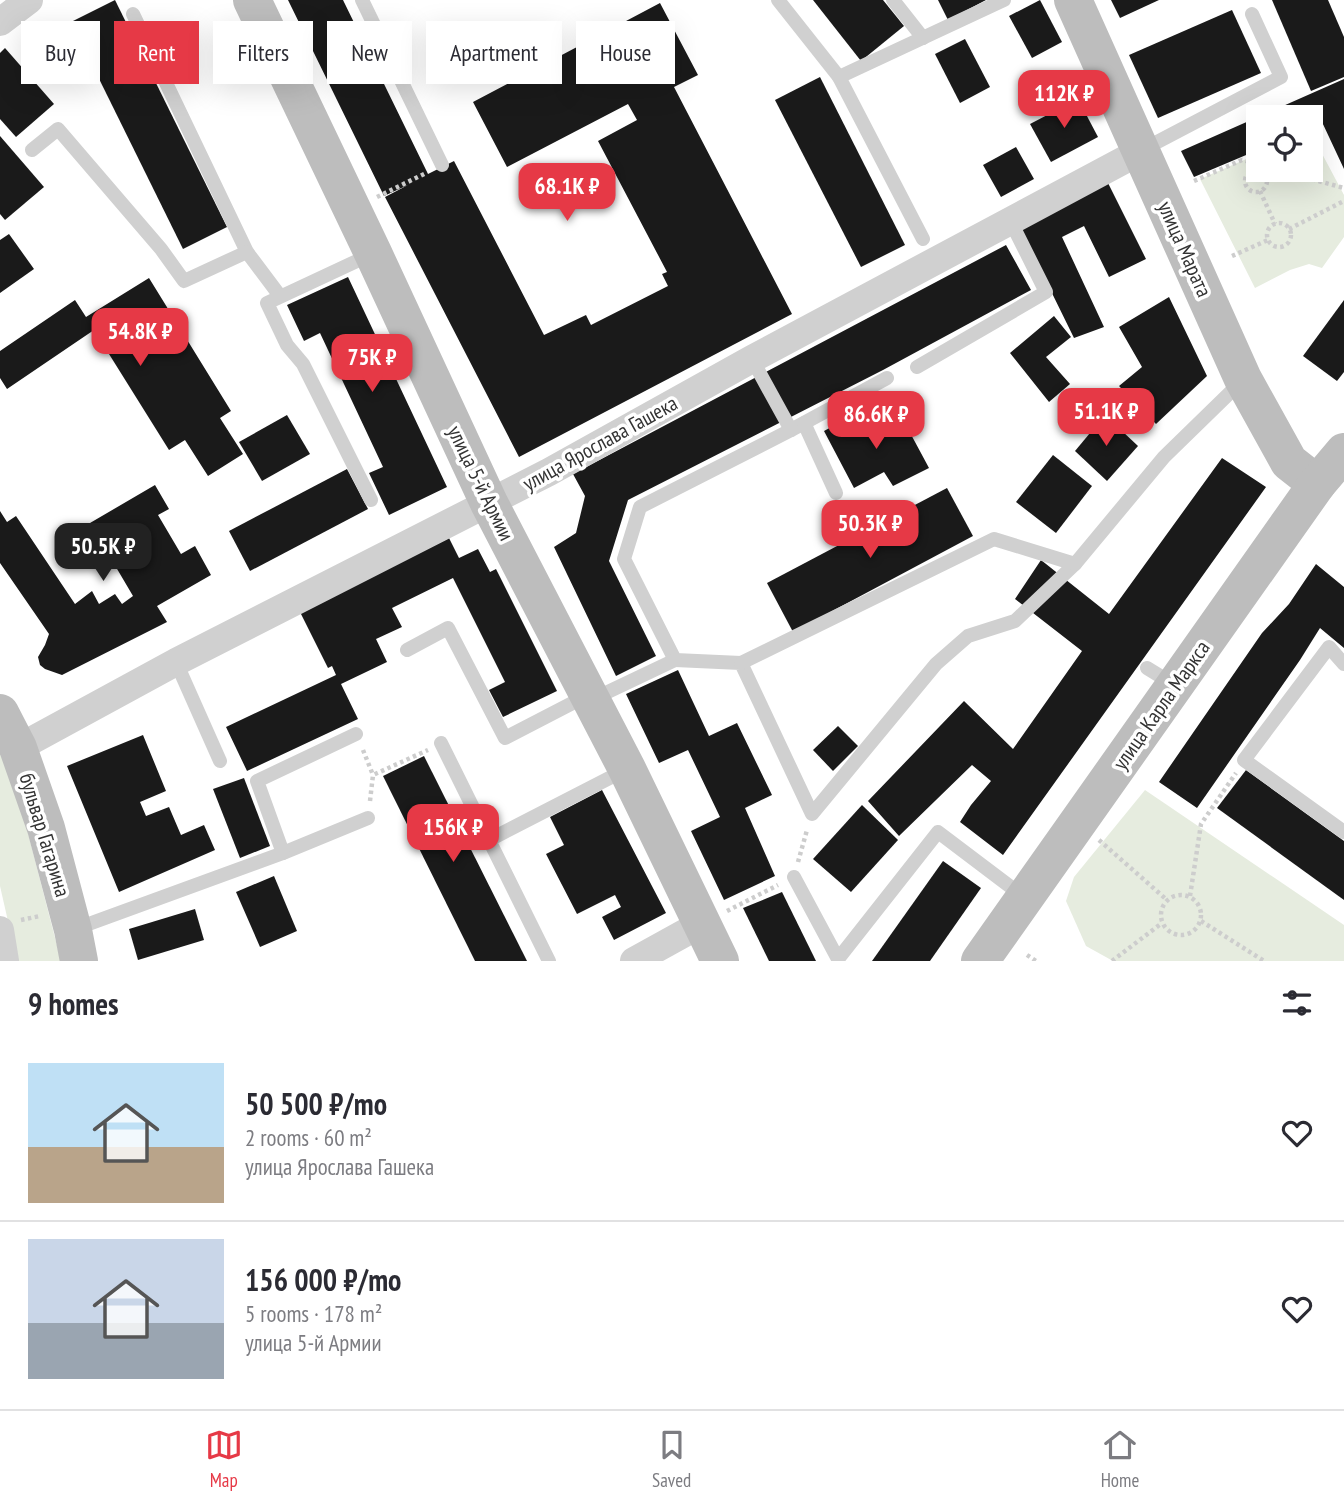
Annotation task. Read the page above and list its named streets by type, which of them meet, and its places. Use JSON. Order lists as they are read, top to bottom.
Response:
{
  "streets": {
    "street": [
      "улица Марата",
      "улица Ярослава Гашека",
      "улица 5-й Армии",
      "улица Карла Маркса",
      "бульвар Гагарина"
    ]
  },
  "crossings": [
    ["улица Марата", "улица Ярослава Гашека"],
    ["улица Марата", "улица Карла Маркса"],
    ["улица Ярослава Гашека", "улица 5-й Армии"],
    ["улица Ярослава Гашека", "бульвар Гагарина"]
  ],
  "page": {
    "chip": [
      "Buy",
      "Rent",
      "Filters",
      "New",
      "Apartment",
      "House"
    ],
    "price": [
      "112K ₽",
      "68.1K ₽",
      "54.8K ₽",
      "75K ₽",
      "51.1K ₽",
      "86.6K ₽",
      "50.3K ₽",
      "50.5K ₽",
      "156K ₽"
    ],
    "heading": "9 homes",
    "list": [
      {
        "name": "50 500 ₽/mo",
        "note": "2 rooms · 60 m² · улица Ярослава Гашека"
      },
      {
        "name": "156 000 ₽/mo",
        "note": "5 rooms · 178 m² · улица 5-й Армии"
      }
    ],
    "tabs": ["Map", "Saved", "Home"]
  }
}
